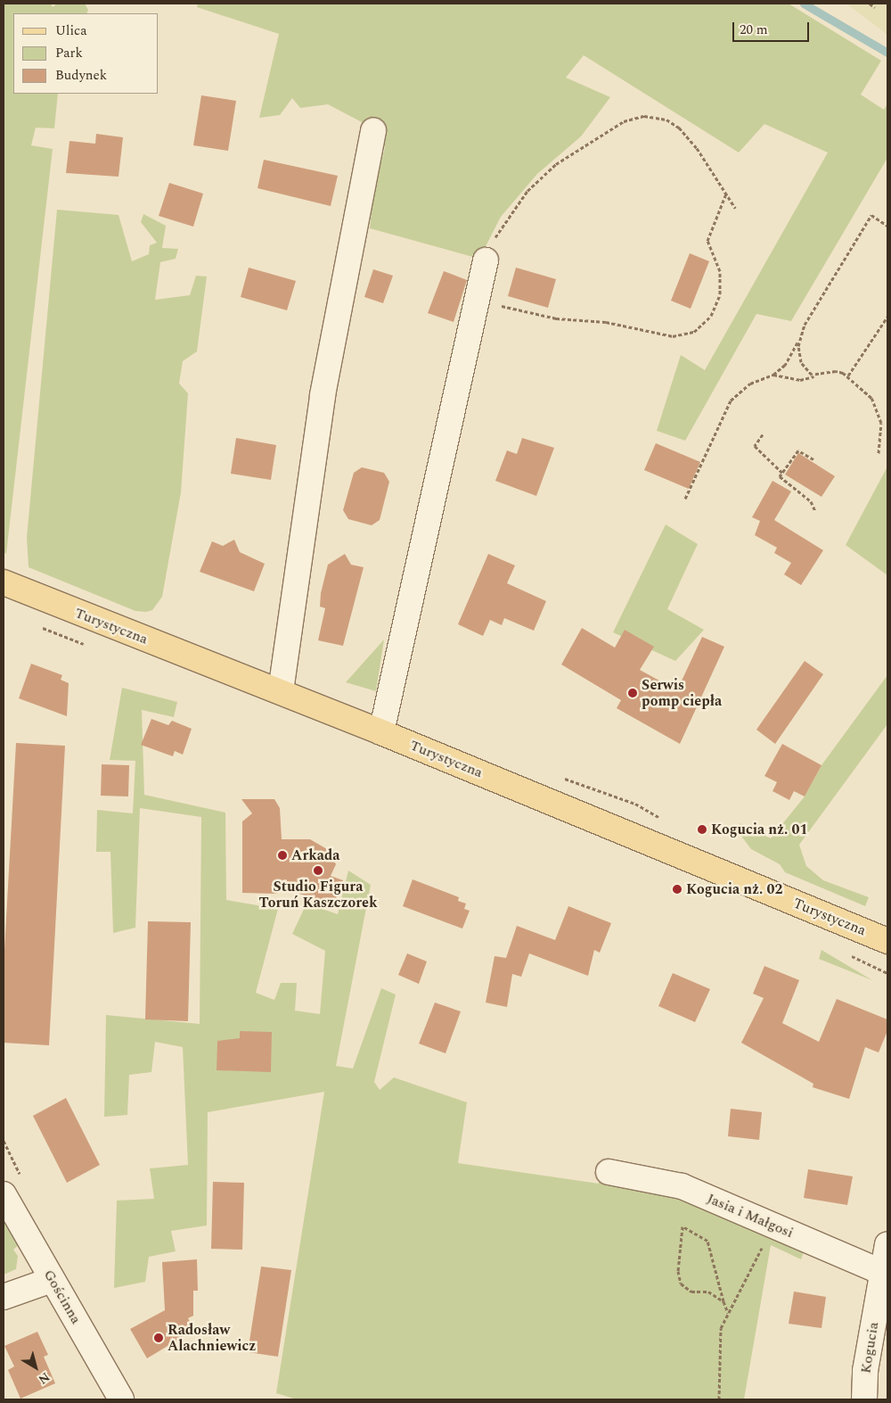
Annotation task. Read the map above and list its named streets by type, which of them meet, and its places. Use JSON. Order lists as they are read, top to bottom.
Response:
{
  "streets": {
    "main road": ["Turystyczna"],
    "street": ["Jasia i Małgosi", "Gościnna", "Kogucia"]
  },
  "crossings": [
    ["Jasia i Małgosi", "Kogucia"]
  ],
  "places": [
    "Serwis pomp ciepła",
    "Kogucia nż. 01",
    "Arkada",
    "Studio Figura Toruń Kaszczorek",
    "Kogucia nż. 02",
    "Radosław Alachniewicz"
  ],
  "legend": ["Ulica", "Park", "Budynek"],
  "scale_bar": "20 m",
  "north": "bottom right"
}
